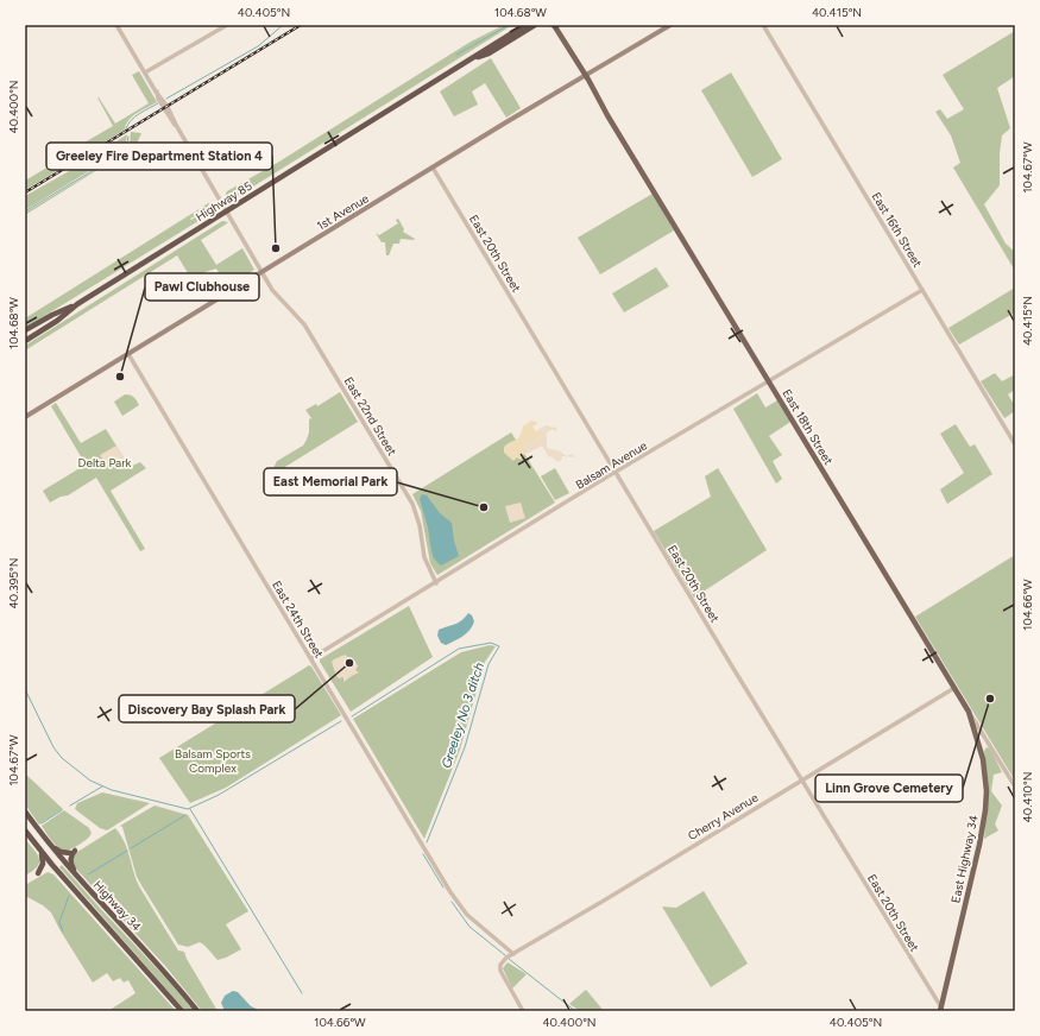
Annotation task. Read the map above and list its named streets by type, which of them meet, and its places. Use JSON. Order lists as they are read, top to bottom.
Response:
{
  "streets": {
    "highway": ["Highway 85", "Highway 34"],
    "main road": ["1st Avenue", "East 18th Street", "East Highway 34"],
    "street": [
      "East 16th Street",
      "East 20th Street",
      "East 22nd Street",
      "Balsam Avenue",
      "East 24th Street",
      "Cherry Avenue"
    ]
  },
  "crossings": [
    ["Highway 85", "East 22nd Street"],
    ["1st Avenue", "East 20th Street"],
    ["1st Avenue", "East 22nd Street"],
    ["1st Avenue", "East 18th Street"],
    ["1st Avenue", "East 24th Street"],
    ["East 16th Street", "Balsam Avenue"],
    ["East 20th Street", "Balsam Avenue"],
    ["East 20th Street", "Cherry Avenue"],
    ["East 20th Street", "East Highway 34"],
    ["East 22nd Street", "Balsam Avenue"],
    ["East 18th Street", "Balsam Avenue"],
    ["East 18th Street", "Cherry Avenue"],
    ["East 18th Street", "East Highway 34"],
    ["Balsam Avenue", "East 24th Street"],
    ["East 24th Street", "Cherry Avenue"]
  ],
  "water": ["Greeley No 3 ditch"],
  "parks": ["Delta Park", "Balsam Sports Complex"],
  "places": [
    "Greeley Fire Department Station 4",
    "Pawl Clubhouse",
    "East Memorial Park",
    "Discovery Bay Splash Park",
    "Linn Grove Cemetery"
  ],
  "coordinates": [
    "40.405°N",
    "104.68°W",
    "40.415°N",
    "40.400°N",
    "104.67°W",
    "40.395°N",
    "104.66°W",
    "40.410°N"
  ]
}
